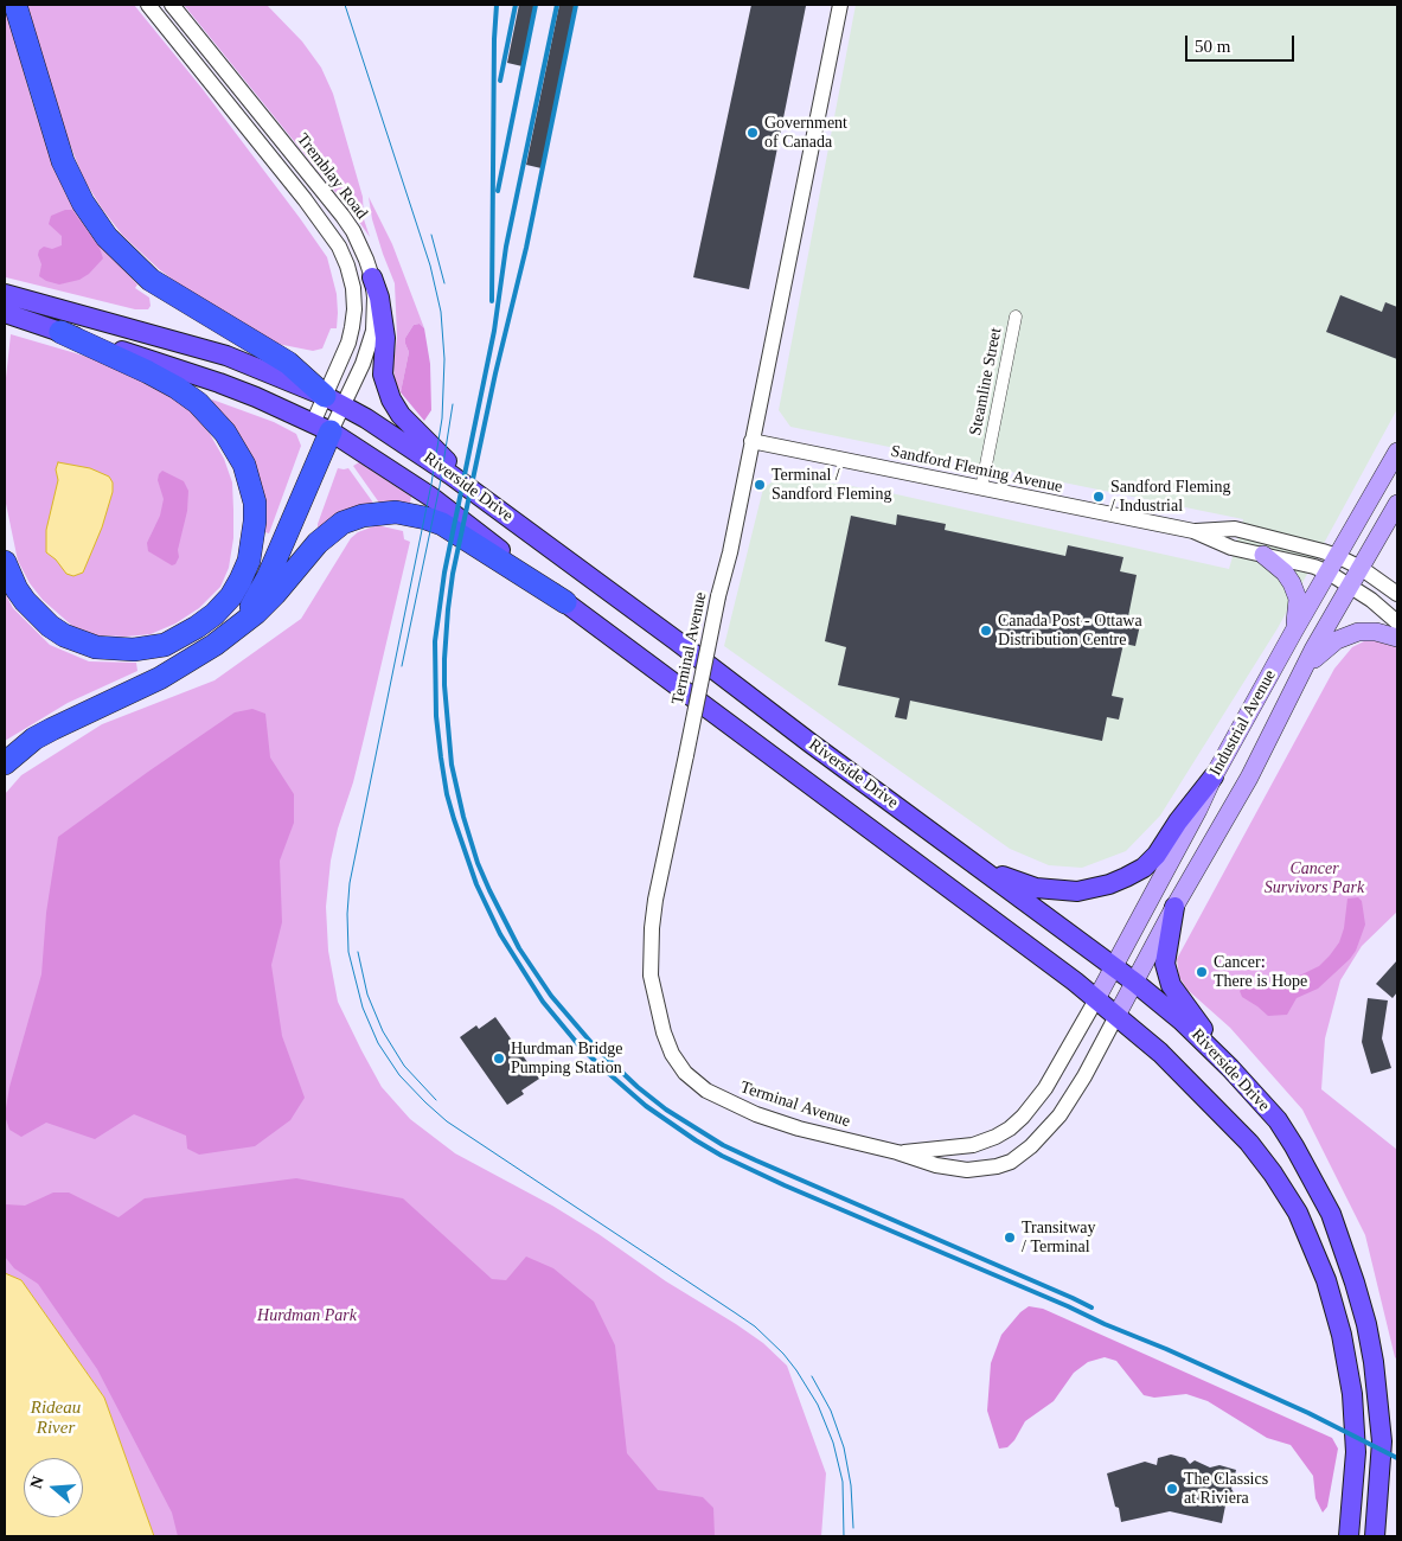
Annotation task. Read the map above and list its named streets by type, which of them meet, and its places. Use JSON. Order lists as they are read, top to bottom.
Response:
{
  "streets": {
    "main road": ["Riverside Drive", "Industrial Avenue"],
    "street": [
      "Tremblay Road",
      "Steamline Street",
      "Sandford Fleming Avenue",
      "Terminal Avenue"
    ]
  },
  "crossings": [
    ["Tremblay Road", "Riverside Drive"],
    ["Steamline Street", "Sandford Fleming Avenue"],
    ["Sandford Fleming Avenue", "Terminal Avenue"],
    ["Sandford Fleming Avenue", "Industrial Avenue"],
    ["Riverside Drive", "Terminal Avenue"],
    ["Riverside Drive", "Industrial Avenue"],
    ["Terminal Avenue", "Industrial Avenue"]
  ],
  "water": ["Rideau River"],
  "parks": ["Cancer Survivors Park", "Hurdman Park"],
  "places": [
    "Government of Canada",
    "Terminal / Sandford Fleming",
    "Sandford Fleming / Industrial",
    "Canada Post - Ottawa Distribution Centre",
    "Cancer: There is Hope",
    "Hurdman Bridge Pumping Station",
    "Transitway / Terminal",
    "The Classics at Riviera"
  ],
  "scale_bar": "50 m",
  "north": "left"
}
